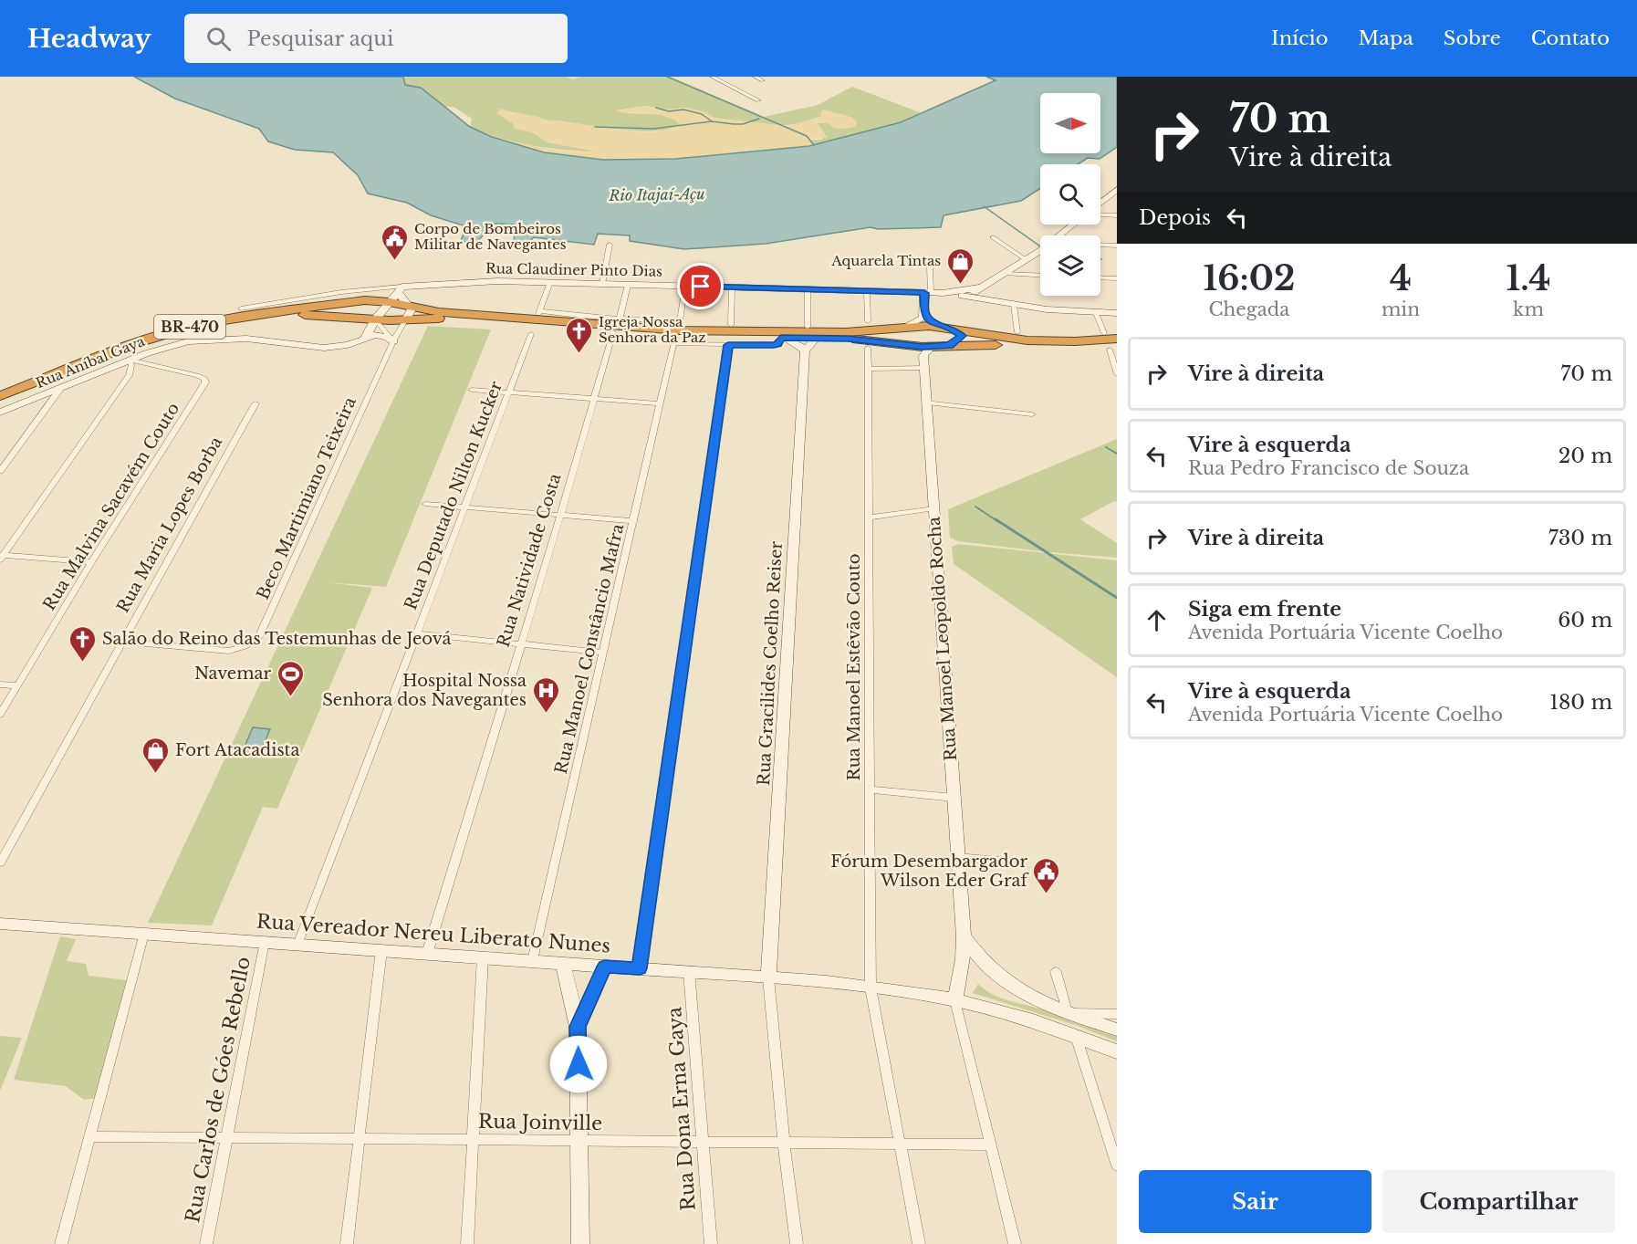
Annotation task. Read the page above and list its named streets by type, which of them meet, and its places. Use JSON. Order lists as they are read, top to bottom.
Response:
{
  "streets": {
    "highway": ["BR-470"],
    "main road": [
      "Rua Claudiner Pinto Dias",
      "Rua Aníbal Gaya",
      "Rua Manoel Leopoldo Rocha",
      "Rua Gracilides Coelho Reiser",
      "Rua Vereador Nereu Liberato Nunes"
    ],
    "street": [
      "Rua Deputado Nilton Kucker",
      "Beco Martimiano Teixeira",
      "Rua Malvina Sacavém Couto",
      "Rua Maria Lopes Borba",
      "Rua Natividade Costa",
      "Rua Manoel Constâncio Mafra",
      "Rua Manoel Estêvão Couto",
      "Rua Carlos de Góes Rebello",
      "Rua Dona Erna Gaya",
      "Rua Joinville"
    ]
  },
  "crossings": [
    ["Rua Claudiner Pinto Dias", "BR-470"],
    ["BR-470", "Beco Martimiano Teixeira"],
    ["BR-470", "Rua Natividade Costa"],
    ["BR-470", "Rua Manoel Leopoldo Rocha"],
    ["Rua Aníbal Gaya", "Beco Martimiano Teixeira"],
    ["Rua Aníbal Gaya", "Rua Malvina Sacavém Couto"],
    ["Rua Deputado Nilton Kucker", "Rua Vereador Nereu Liberato Nunes"],
    ["Beco Martimiano Teixeira", "Rua Maria Lopes Borba"],
    ["Rua Natividade Costa", "Rua Vereador Nereu Liberato Nunes"],
    ["Rua Manoel Leopoldo Rocha", "Rua Vereador Nereu Liberato Nunes"],
    ["Rua Manoel Constâncio Mafra", "Rua Vereador Nereu Liberato Nunes"],
    ["Rua Gracilides Coelho Reiser", "Rua Vereador Nereu Liberato Nunes"],
    ["Rua Manoel Estêvão Couto", "Rua Vereador Nereu Liberato Nunes"],
    ["Rua Manoel Estêvão Couto", "Rua Joinville"],
    ["Rua Vereador Nereu Liberato Nunes", "Rua Carlos de Góes Rebello"],
    ["Rua Vereador Nereu Liberato Nunes", "Rua Dona Erna Gaya"],
    ["Rua Carlos de Góes Rebello", "Rua Joinville"],
    ["Rua Dona Erna Gaya", "Rua Joinville"]
  ],
  "water": ["Rio Itajaí-Açu"],
  "places": {
    "public building": ["Corpo de Bombeiros Militar de Navegantes", "Fórum Desembargador Wilson Eder Graf"],
    "shop": ["Aquarela Tintas", "Fort Atacadista"],
    "church": ["Igreja Nossa Senhora da Paz", "Salão do Reino das Testemunhas de Jeová"],
    "sports": ["Navemar"],
    "hospital": ["Hospital Nossa Senhora dos Navegantes"]
  },
  "north": "right",
  "page": {
    "header": "Headway",
    "search": "Pesquisar aqui",
    "nav": [
      "Início",
      "Mapa",
      "Sobre",
      "Contato"
    ],
    "turn": ["70 m", "Vire à direita"],
    "then": "Depois",
    "eta": [
      "16:02",
      "Chegada",
      "4",
      "min",
      "1.4",
      "km"
    ],
    "list": [
      {
        "name": "Vire à direita",
        "value": "70 m"
      },
      {
        "name": "Vire à esquerda",
        "note": "Rua Pedro Francisco de Souza",
        "value": "20 m"
      },
      {
        "name": "Vire à direita",
        "value": "730 m"
      },
      {
        "name": "Siga em frente",
        "note": "Avenida Portuária Vicente Coelho",
        "value": "60 m"
      },
      {
        "name": "Vire à esquerda",
        "note": "Avenida Portuária Vicente Coelho",
        "value": "180 m"
      }
    ],
    "buttons": ["Sair", "Compartilhar"]
  }
}
